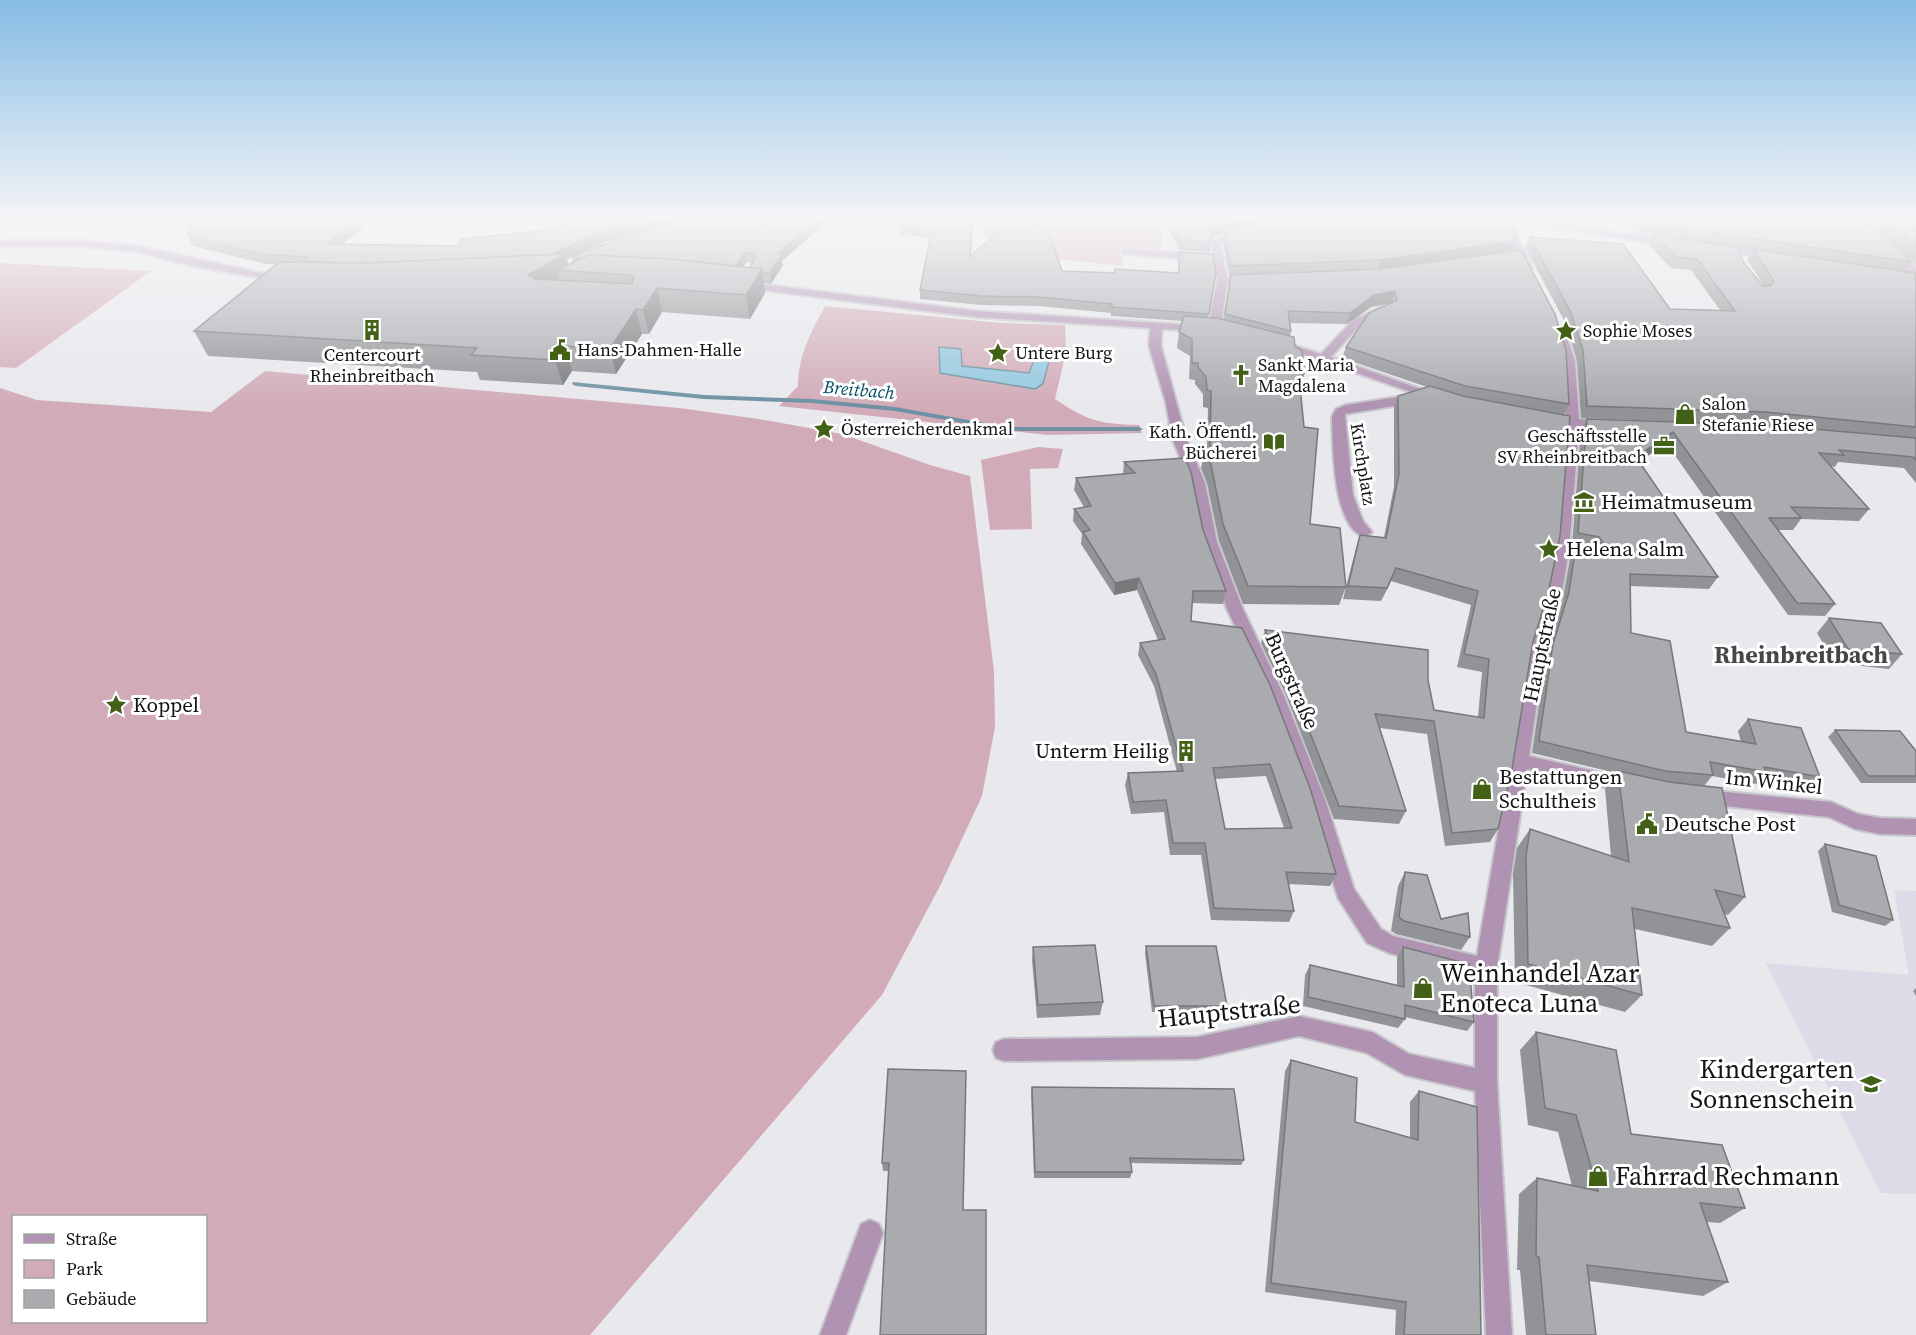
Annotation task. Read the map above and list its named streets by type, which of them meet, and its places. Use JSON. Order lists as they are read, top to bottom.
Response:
{
  "streets": {
    "street": [
      "Kirchplatz",
      "Hauptstraße",
      "Burgstraße",
      "Im Winkel"
    ]
  },
  "crossings": [
    ["Hauptstraße", "Burgstraße"]
  ],
  "districts": ["Rheinbreitbach"],
  "water": ["Breitbach"],
  "places": {
    "building": ["Centercourt Rheinbreitbach", "Unterm Heilig"],
    "place": [
      "Sophie Moses",
      "Untere Burg",
      "Österreicherdenkmal",
      "Helena Salm",
      "Koppel"
    ],
    "public building": ["Hans-Dahmen-Halle", "Deutsche Post"],
    "church": ["Sankt Maria Magdalena"],
    "shop": [
      "Salon Stefanie Riese",
      "Bestattungen Schultheis",
      "Weinhandel Azar Enoteca Luna",
      "Fahrrad Rechmann"
    ],
    "library": ["Kath. Öffentl. Bücherei"],
    "office": ["Geschäftsstelle SV Rheinbreitbach"],
    "museum": ["Heimatmuseum"],
    "school or university": ["Kindergarten Sonnenschein"]
  },
  "legend": ["Straße", "Park", "Gebäude"]
}
